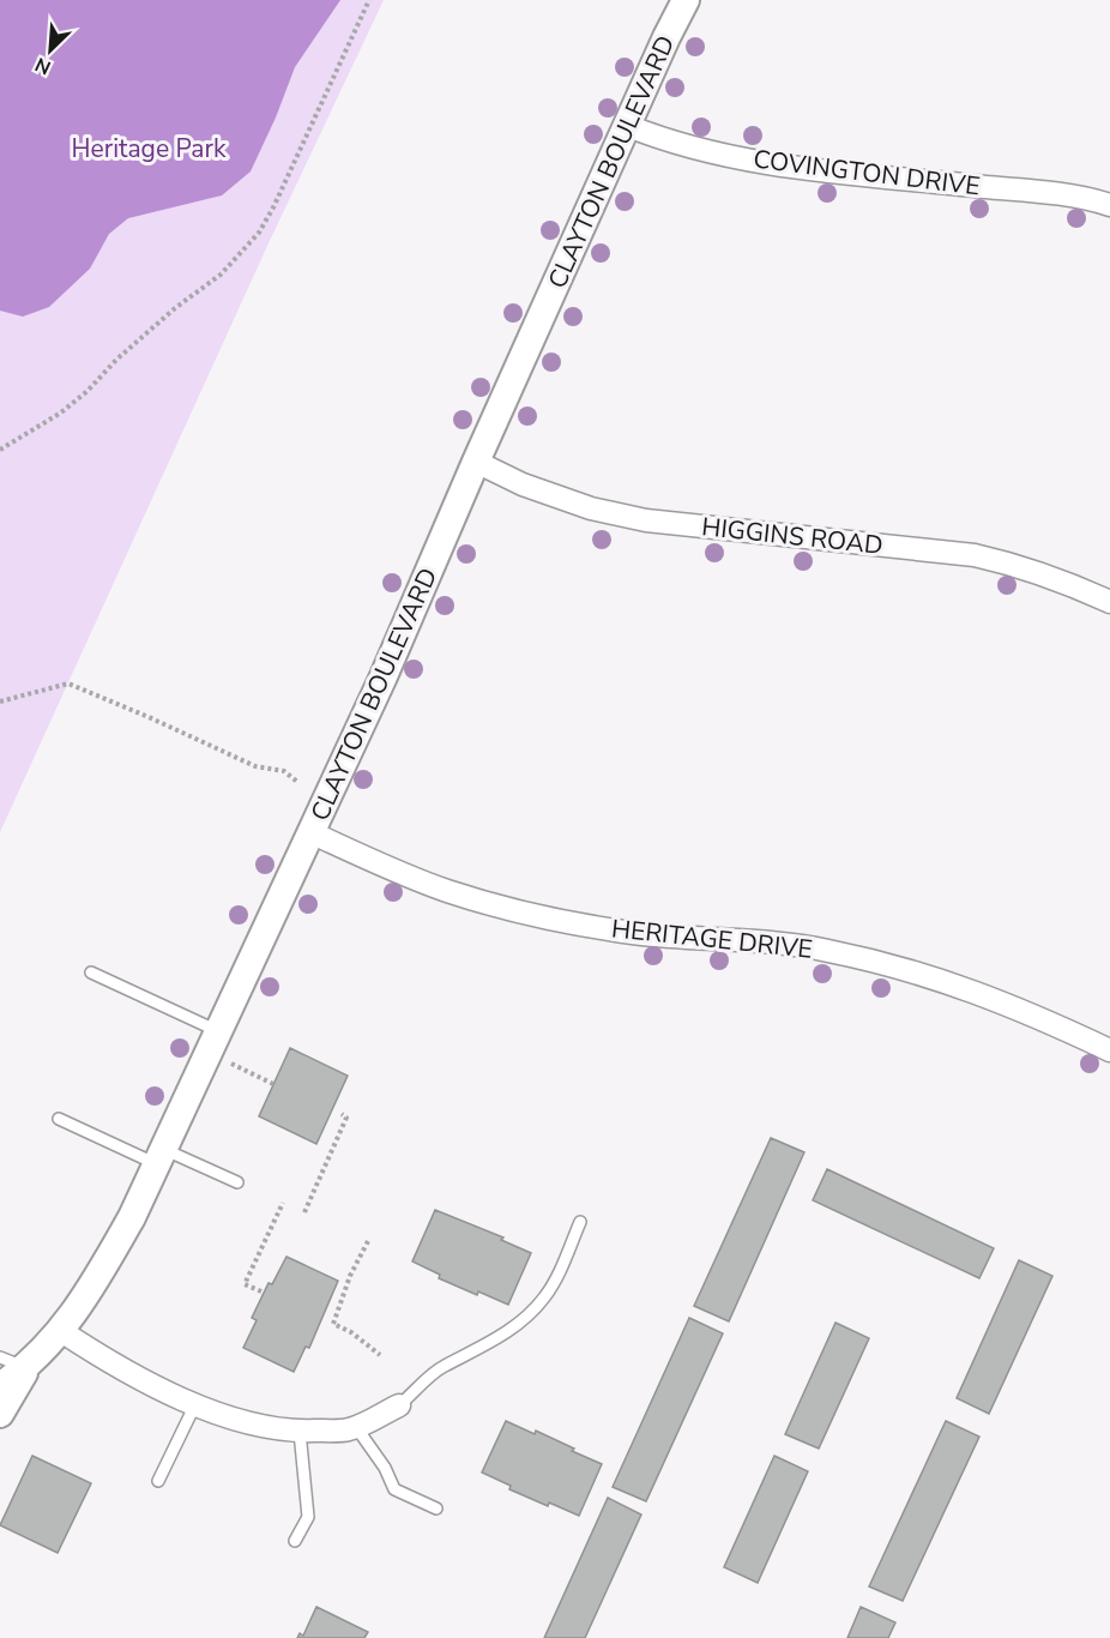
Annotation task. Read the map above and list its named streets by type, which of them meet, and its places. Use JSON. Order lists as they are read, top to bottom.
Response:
{
  "streets": {
    "street": [
      "CLAYTON BOULEVARD",
      "COVINGTON DRIVE",
      "HIGGINS ROAD",
      "HERITAGE DRIVE"
    ]
  },
  "crossings": [
    ["CLAYTON BOULEVARD", "COVINGTON DRIVE"],
    ["CLAYTON BOULEVARD", "HIGGINS ROAD"],
    ["CLAYTON BOULEVARD", "HERITAGE DRIVE"]
  ],
  "parks": ["Heritage Park"],
  "north": "bottom left"
}
